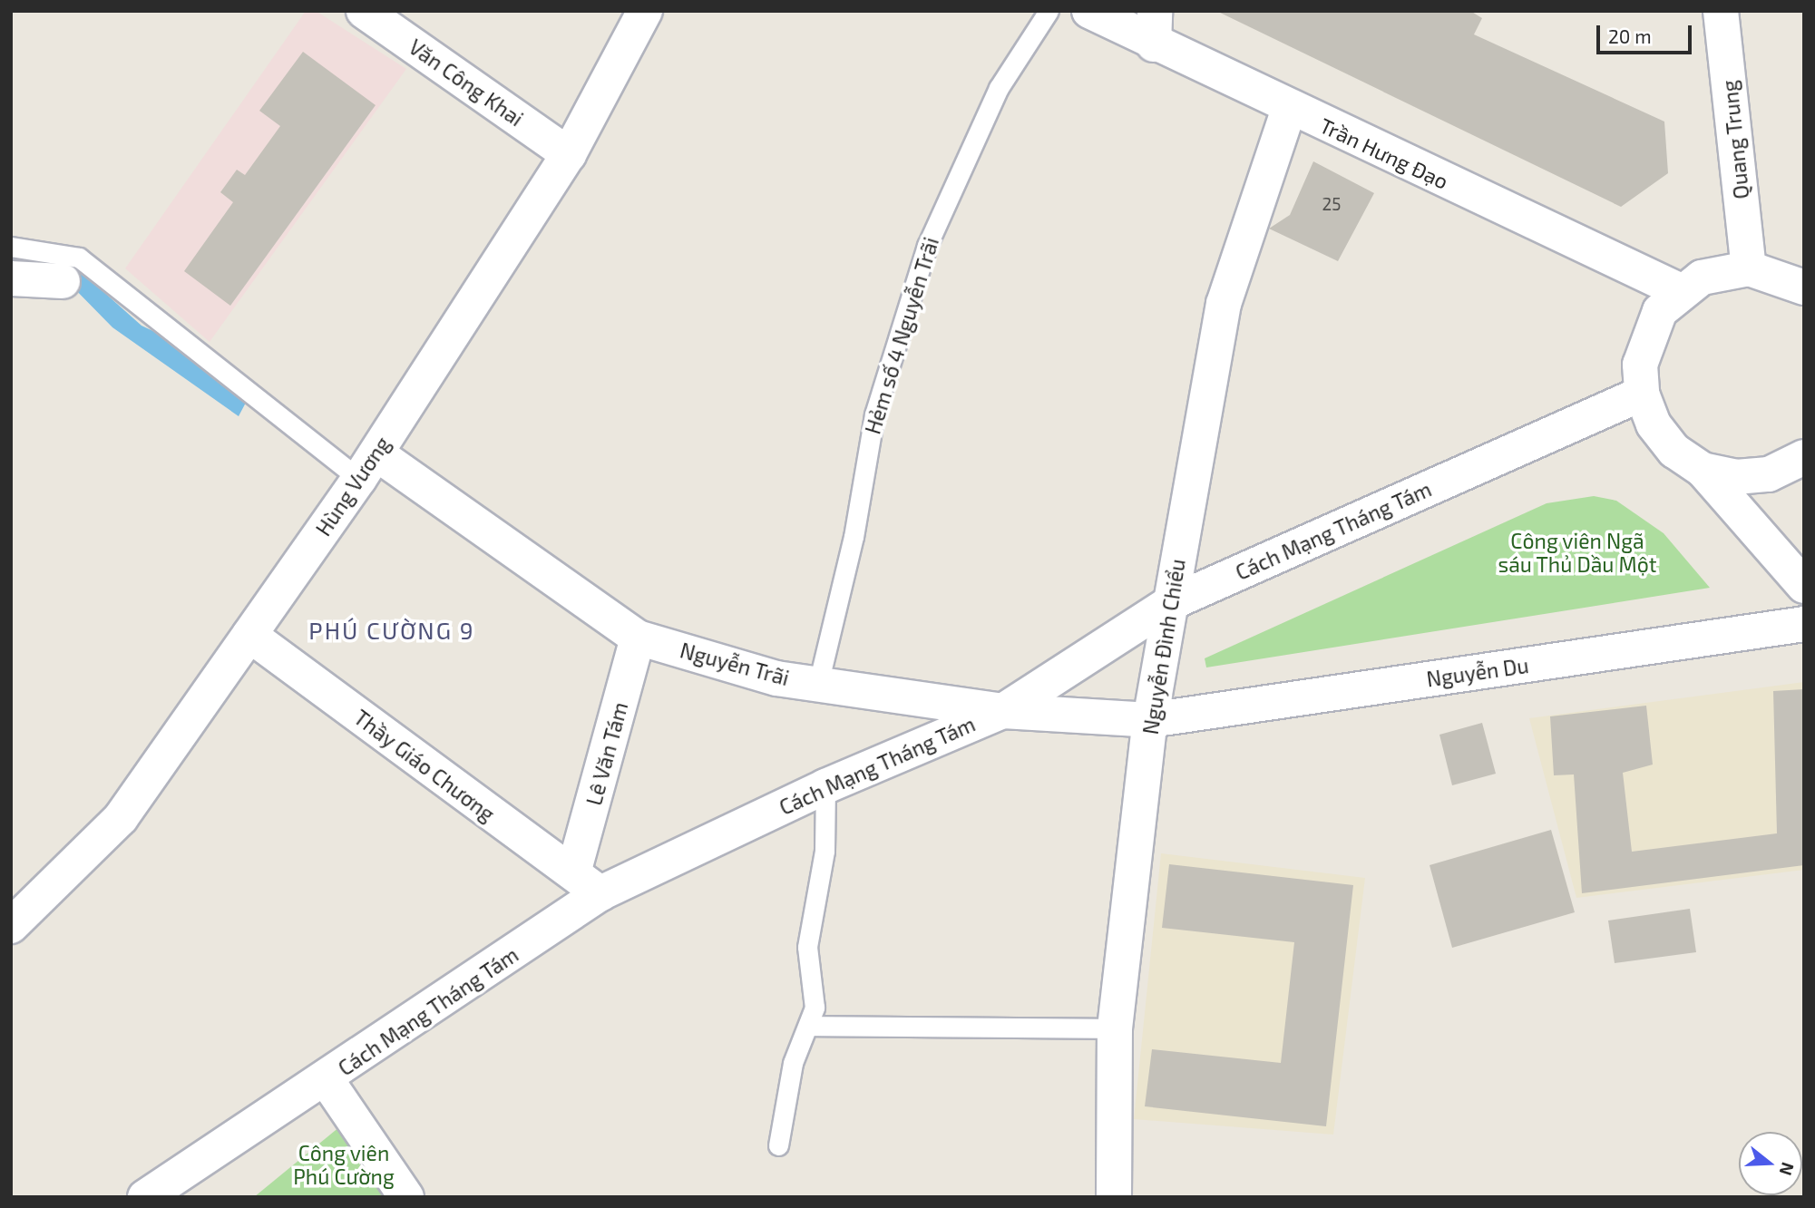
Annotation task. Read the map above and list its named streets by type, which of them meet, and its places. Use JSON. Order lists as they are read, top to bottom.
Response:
{
  "streets": {
    "street": [
      "Văn Công Khai",
      "Quang Trung",
      "Trần Hưng Đạo",
      "Hùng Vương",
      "Cách Mạng Tháng Tám",
      "Nguyễn Đình Chiểu",
      "Nguyễn Trãi",
      "Nguyễn Du",
      "Lê Văn Tám",
      "Thầy Giáo Chương"
    ],
    "lane": ["Hẻm số 4 Nguyễn Trãi"]
  },
  "crossings": [
    ["Văn Công Khai", "Hùng Vương"],
    ["Trần Hưng Đạo", "Nguyễn Đình Chiểu"],
    ["Hẻm số 4 Nguyễn Trãi", "Nguyễn Trãi"],
    ["Hùng Vương", "Nguyễn Trãi"],
    ["Hùng Vương", "Thầy Giáo Chương"],
    ["Cách Mạng Tháng Tám", "Nguyễn Đình Chiểu"],
    ["Cách Mạng Tháng Tám", "Nguyễn Trãi"],
    ["Cách Mạng Tháng Tám", "Thầy Giáo Chương"],
    ["Nguyễn Đình Chiểu", "Nguyễn Trãi"],
    ["Nguyễn Đình Chiểu", "Nguyễn Du"],
    ["Nguyễn Trãi", "Nguyễn Du"],
    ["Nguyễn Trãi", "Lê Văn Tám"],
    ["Lê Văn Tám", "Thầy Giáo Chương"]
  ],
  "districts": ["PHÚ CƯỜNG 9"],
  "parks": ["Công viên Ngã sáu Thủ Dầu Một", "Công viên Phú Cường"],
  "house_numbers": ["25"],
  "scale_bar": "20 m",
  "north": "right"
}
